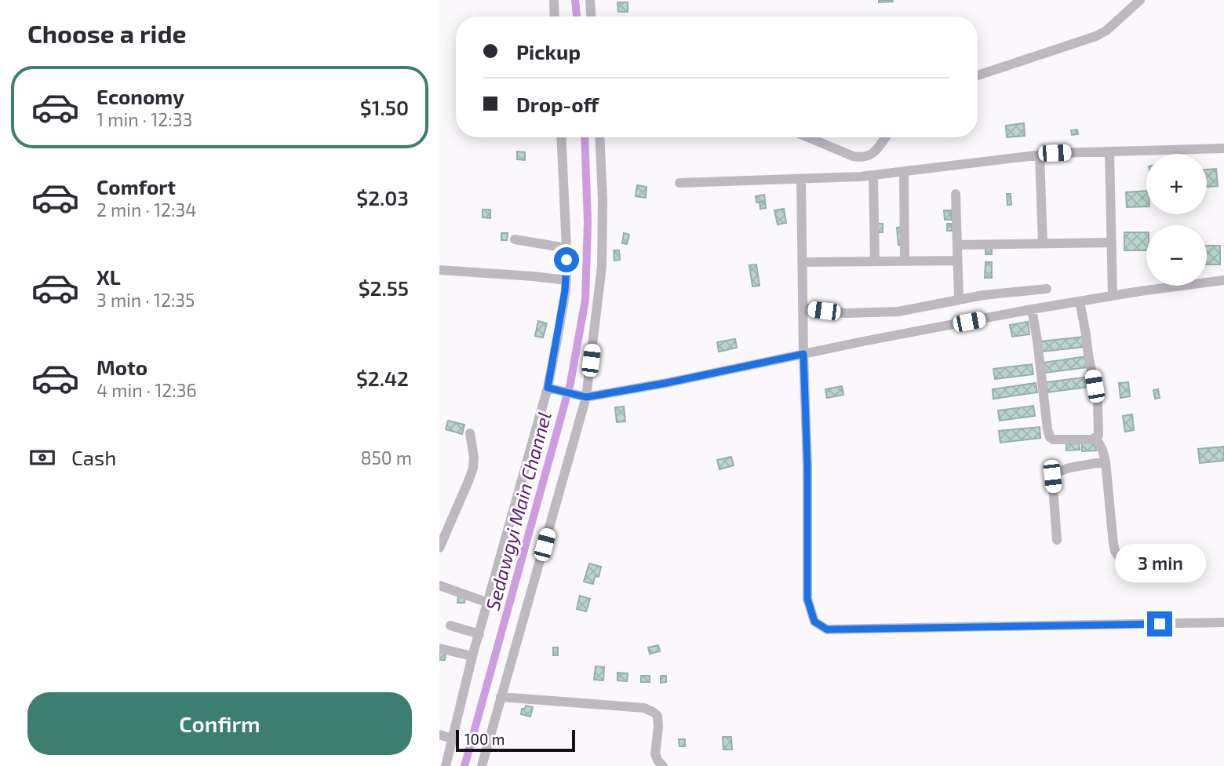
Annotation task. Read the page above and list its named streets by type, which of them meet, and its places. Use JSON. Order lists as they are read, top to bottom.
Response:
{
  "water": ["Sedawgyi Main Channel"],
  "scale_bar": "100 m",
  "page": {
    "heading": "Choose a ride",
    "banner": ["Pickup", "Drop-off"],
    "list": [
      {
        "name": "Economy",
        "note": "1 min · 12:33",
        "value": "$1.50"
      },
      {
        "name": "Comfort",
        "note": "2 min · 12:34",
        "value": "$2.03"
      },
      {
        "name": "XL",
        "note": "3 min · 12:35",
        "value": "$2.55"
      },
      {
        "name": "Moto",
        "note": "4 min · 12:36",
        "value": "$2.42"
      }
    ],
    "map_buttons": ["+", "−"],
    "pay": ["Cash", "850 m"],
    "bubble": "3 min",
    "buttons": "Confirm",
    "scale": "100 m"
  }
}
